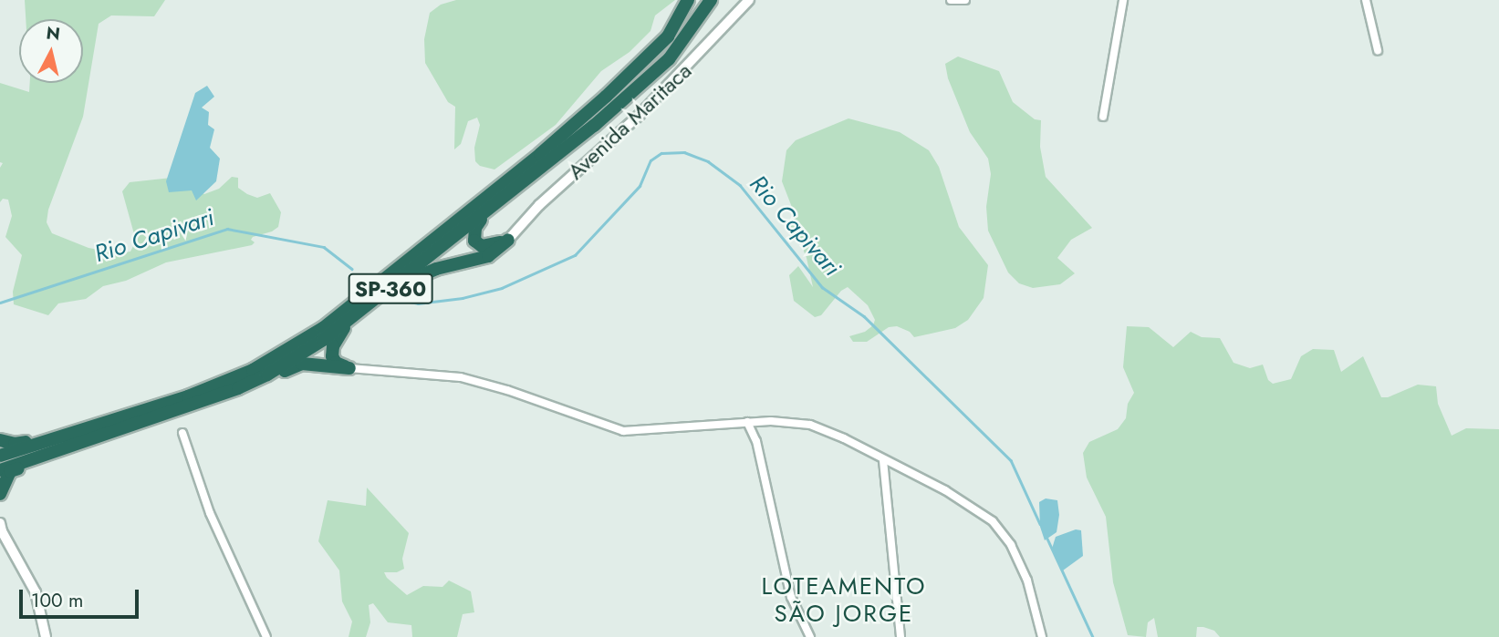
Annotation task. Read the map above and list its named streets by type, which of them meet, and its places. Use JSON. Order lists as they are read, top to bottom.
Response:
{
  "streets": {
    "highway": ["SP-360"],
    "street": ["Avenida Maritaca"]
  },
  "districts": ["LOTEAMENTO SÃO JORGE"],
  "water": ["Rio Capivari"],
  "scale_bar": "100 m",
  "north": "top"
}
